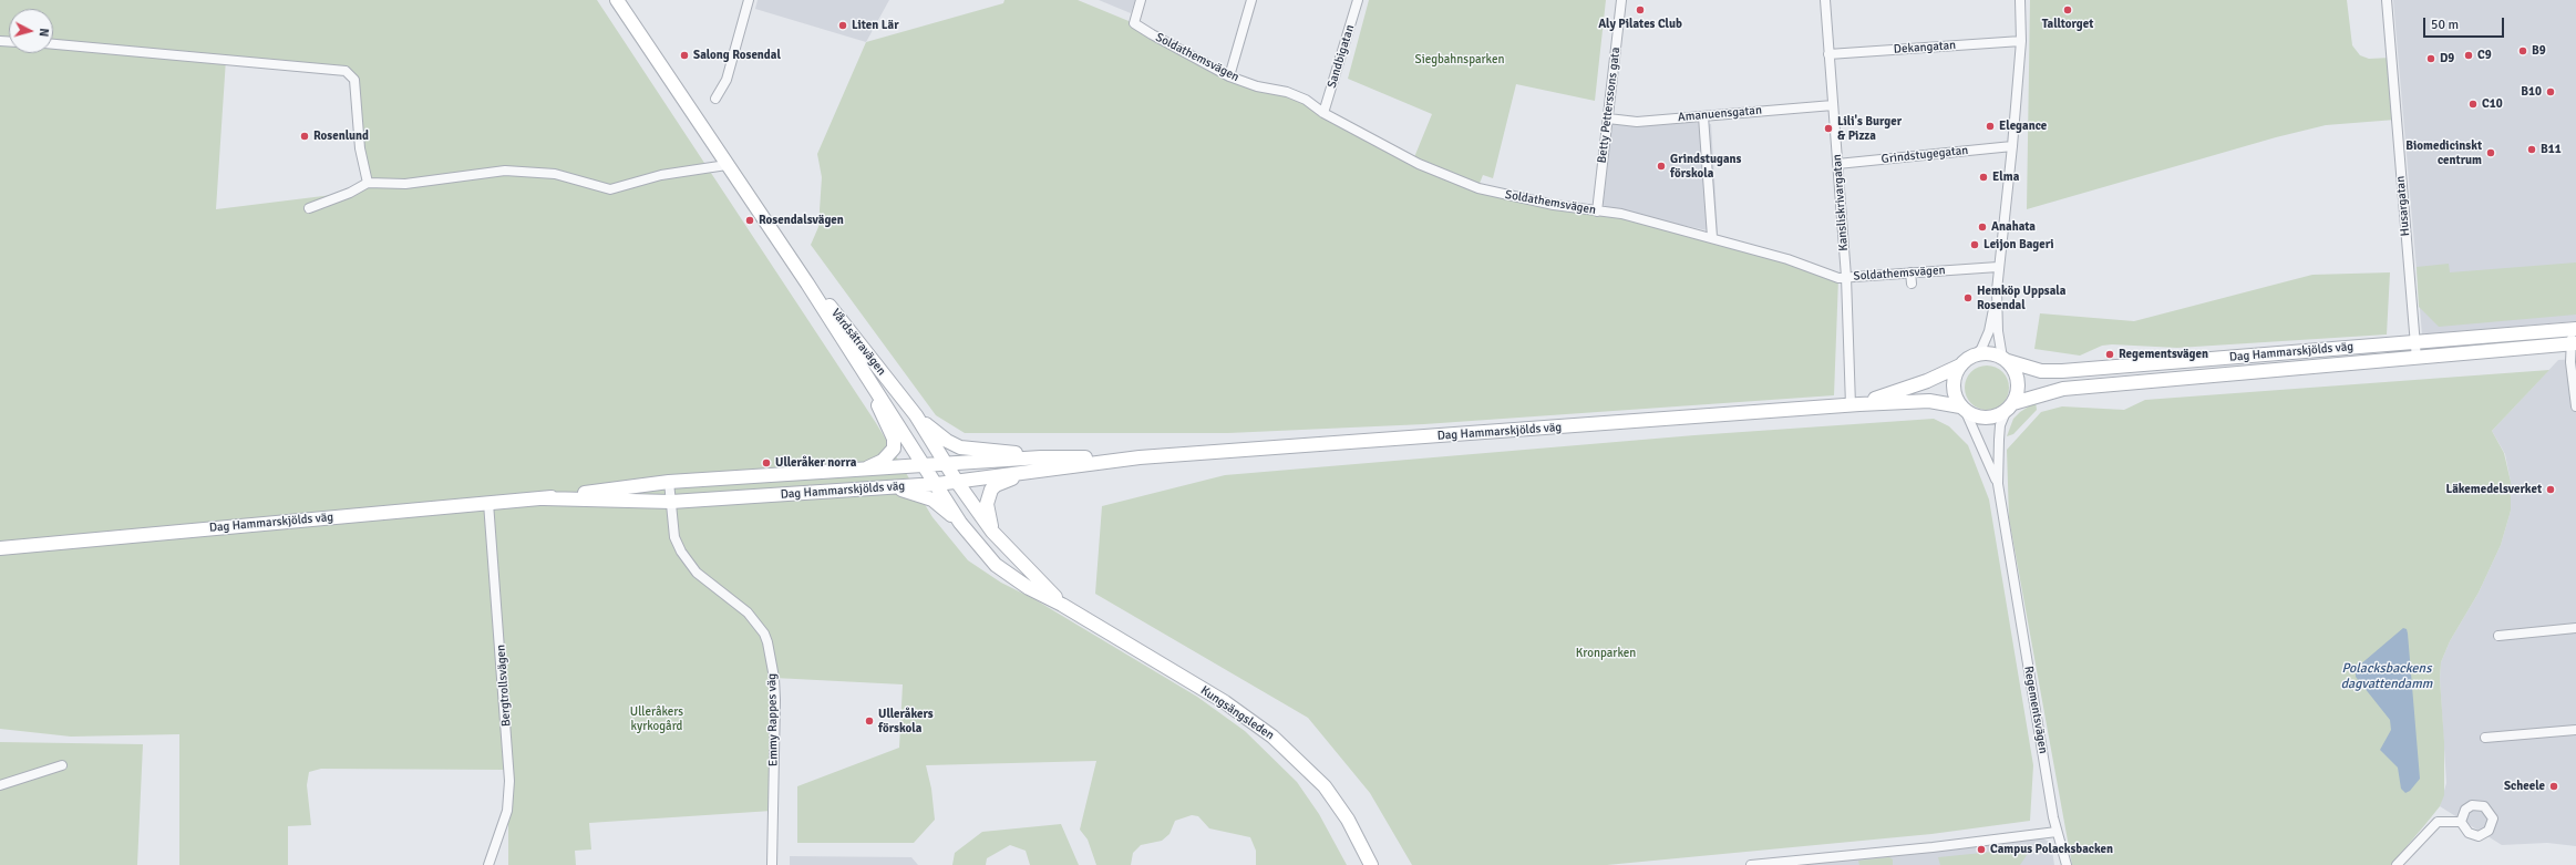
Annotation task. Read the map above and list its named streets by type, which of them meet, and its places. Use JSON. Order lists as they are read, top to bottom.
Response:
{
  "streets": {
    "main road": ["Vårdsätravägen", "Dag Hammarskjölds väg", "Kungsängsleden"],
    "street": [
      "Dekangatan",
      "Sandbigatan",
      "Soldathemsvägen",
      "Betty Petterssons gata",
      "Amanuensgatan",
      "Grindstugegatan",
      "Kansliskrivargatan",
      "Husargatan",
      "Bergtrollsvägen",
      "Regementsvägen",
      "Emmy Rappes väg"
    ]
  },
  "crossings": [
    ["Dekangatan", "Kansliskrivargatan"],
    ["Sandbigatan", "Soldathemsvägen"],
    ["Soldathemsvägen", "Betty Petterssons gata"],
    ["Soldathemsvägen", "Kansliskrivargatan"],
    ["Betty Petterssons gata", "Amanuensgatan"],
    ["Amanuensgatan", "Kansliskrivargatan"],
    ["Grindstugegatan", "Kansliskrivargatan"],
    ["Kansliskrivargatan", "Dag Hammarskjölds väg"],
    ["Husargatan", "Dag Hammarskjölds väg"],
    ["Vårdsätravägen", "Dag Hammarskjölds väg"],
    ["Vårdsätravägen", "Kungsängsleden"],
    ["Dag Hammarskjölds väg", "Bergtrollsvägen"],
    ["Dag Hammarskjölds väg", "Regementsvägen"],
    ["Dag Hammarskjölds väg", "Kungsängsleden"],
    ["Dag Hammarskjölds väg", "Emmy Rappes väg"]
  ],
  "water": ["Polacksbackens dagvattendamm"],
  "parks": ["Siegbahnsparken", "Kronparken", "Ulleråkers kyrkogård"],
  "places": [
    "Aly Pilates Club",
    "Talltorget",
    "Liten Lär",
    "B9",
    "Salong Rosendal",
    "C9",
    "D9",
    "B10",
    "C10",
    "Elegance",
    "Lili's Burger & Pizza",
    "Rosenlund",
    "B11",
    "Biomedicinskt centrum",
    "Grindstugans förskola",
    "Elma",
    "Rosendalsvägen",
    "Anahata",
    "Leijon Bageri",
    "Hemköp Uppsala Rosendal",
    "Regementsvägen",
    "Ulleråker norra",
    "Läkemedelsverket",
    "Ulleråkers förskola",
    "Scheele",
    "Campus Polacksbacken"
  ],
  "scale_bar": "50 m",
  "north": "right"
}
